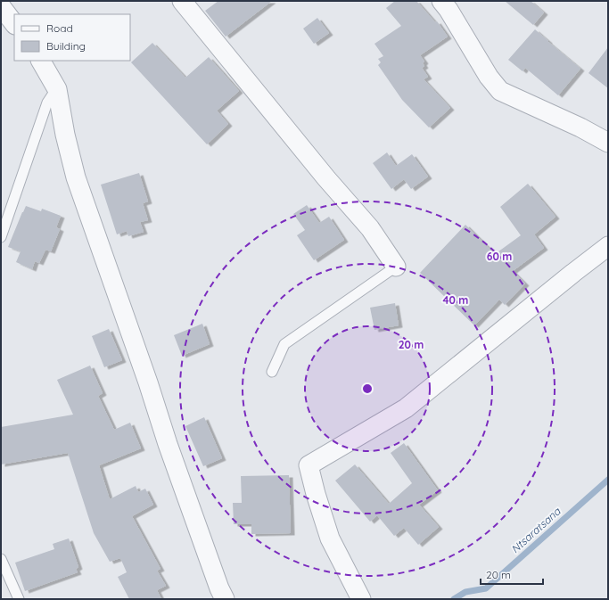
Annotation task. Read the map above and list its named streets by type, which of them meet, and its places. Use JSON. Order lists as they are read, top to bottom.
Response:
{
  "water": ["Ntsaratsana"],
  "legend": ["Road", "Building"],
  "scale_bar": "20 m",
  "rings": ["60 m", "40 m", "20 m"]
}
